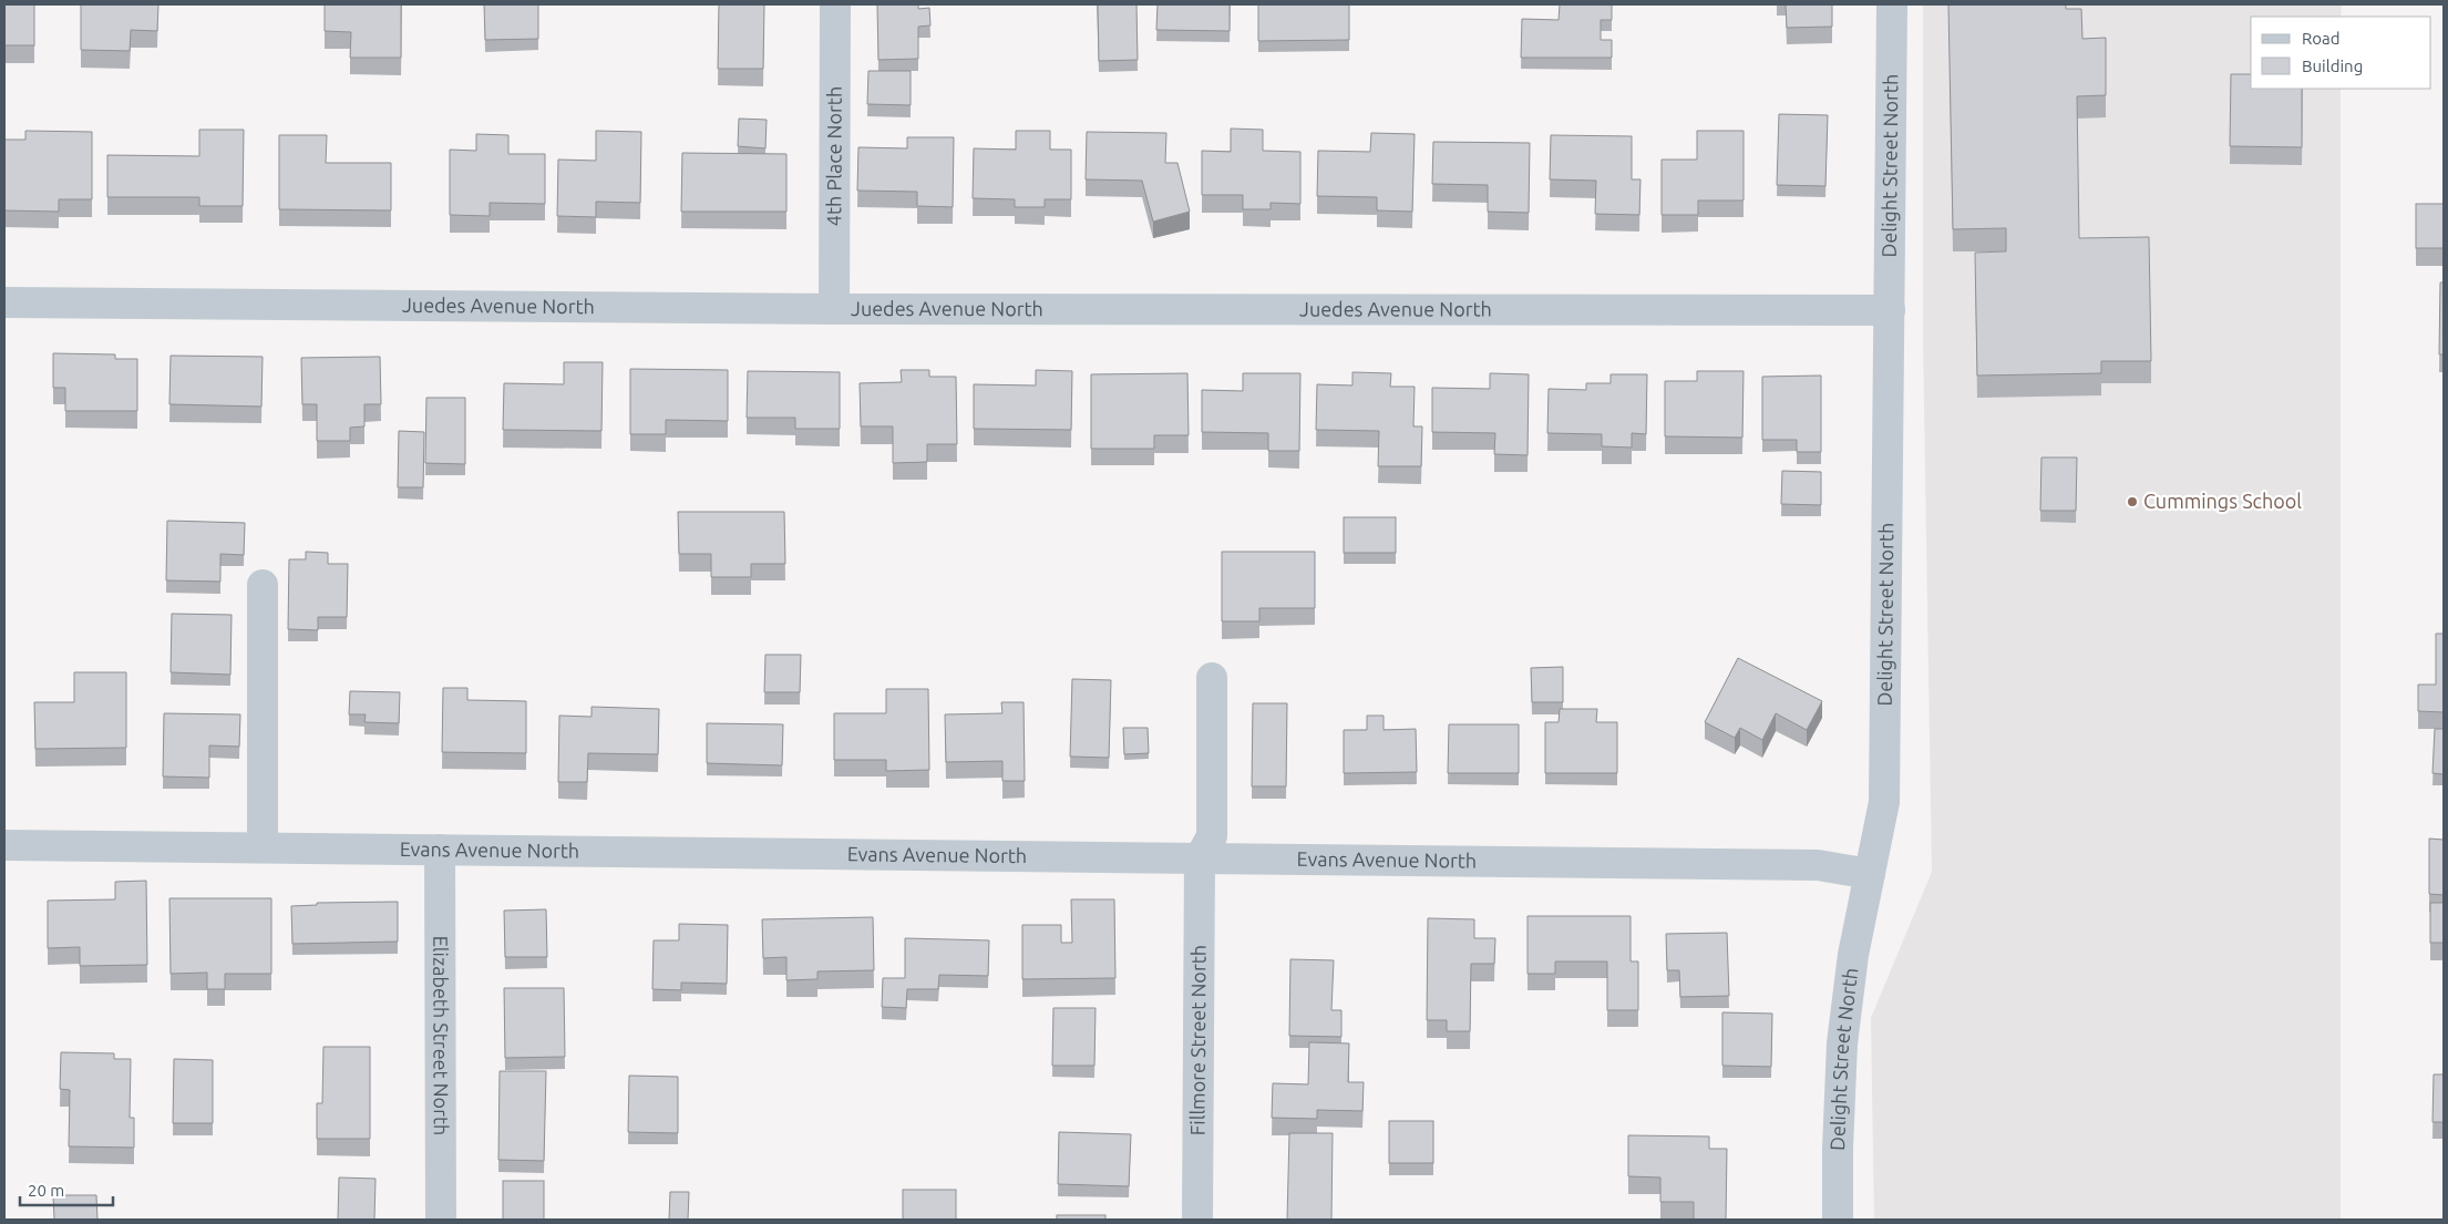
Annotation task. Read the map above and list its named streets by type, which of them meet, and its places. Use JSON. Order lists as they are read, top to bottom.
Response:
{
  "streets": {
    "street": [
      "4th Place North",
      "Delight Street North",
      "Juedes Avenue North",
      "Evans Avenue North",
      "Elizabeth Street North",
      "Fillmore Street North"
    ]
  },
  "crossings": [
    ["4th Place North", "Juedes Avenue North"],
    ["Delight Street North", "Juedes Avenue North"],
    ["Delight Street North", "Evans Avenue North"],
    ["Evans Avenue North", "Elizabeth Street North"],
    ["Evans Avenue North", "Fillmore Street North"]
  ],
  "places": ["Cummings School"],
  "legend": ["Road", "Building"],
  "scale_bar": "20 m"
}
